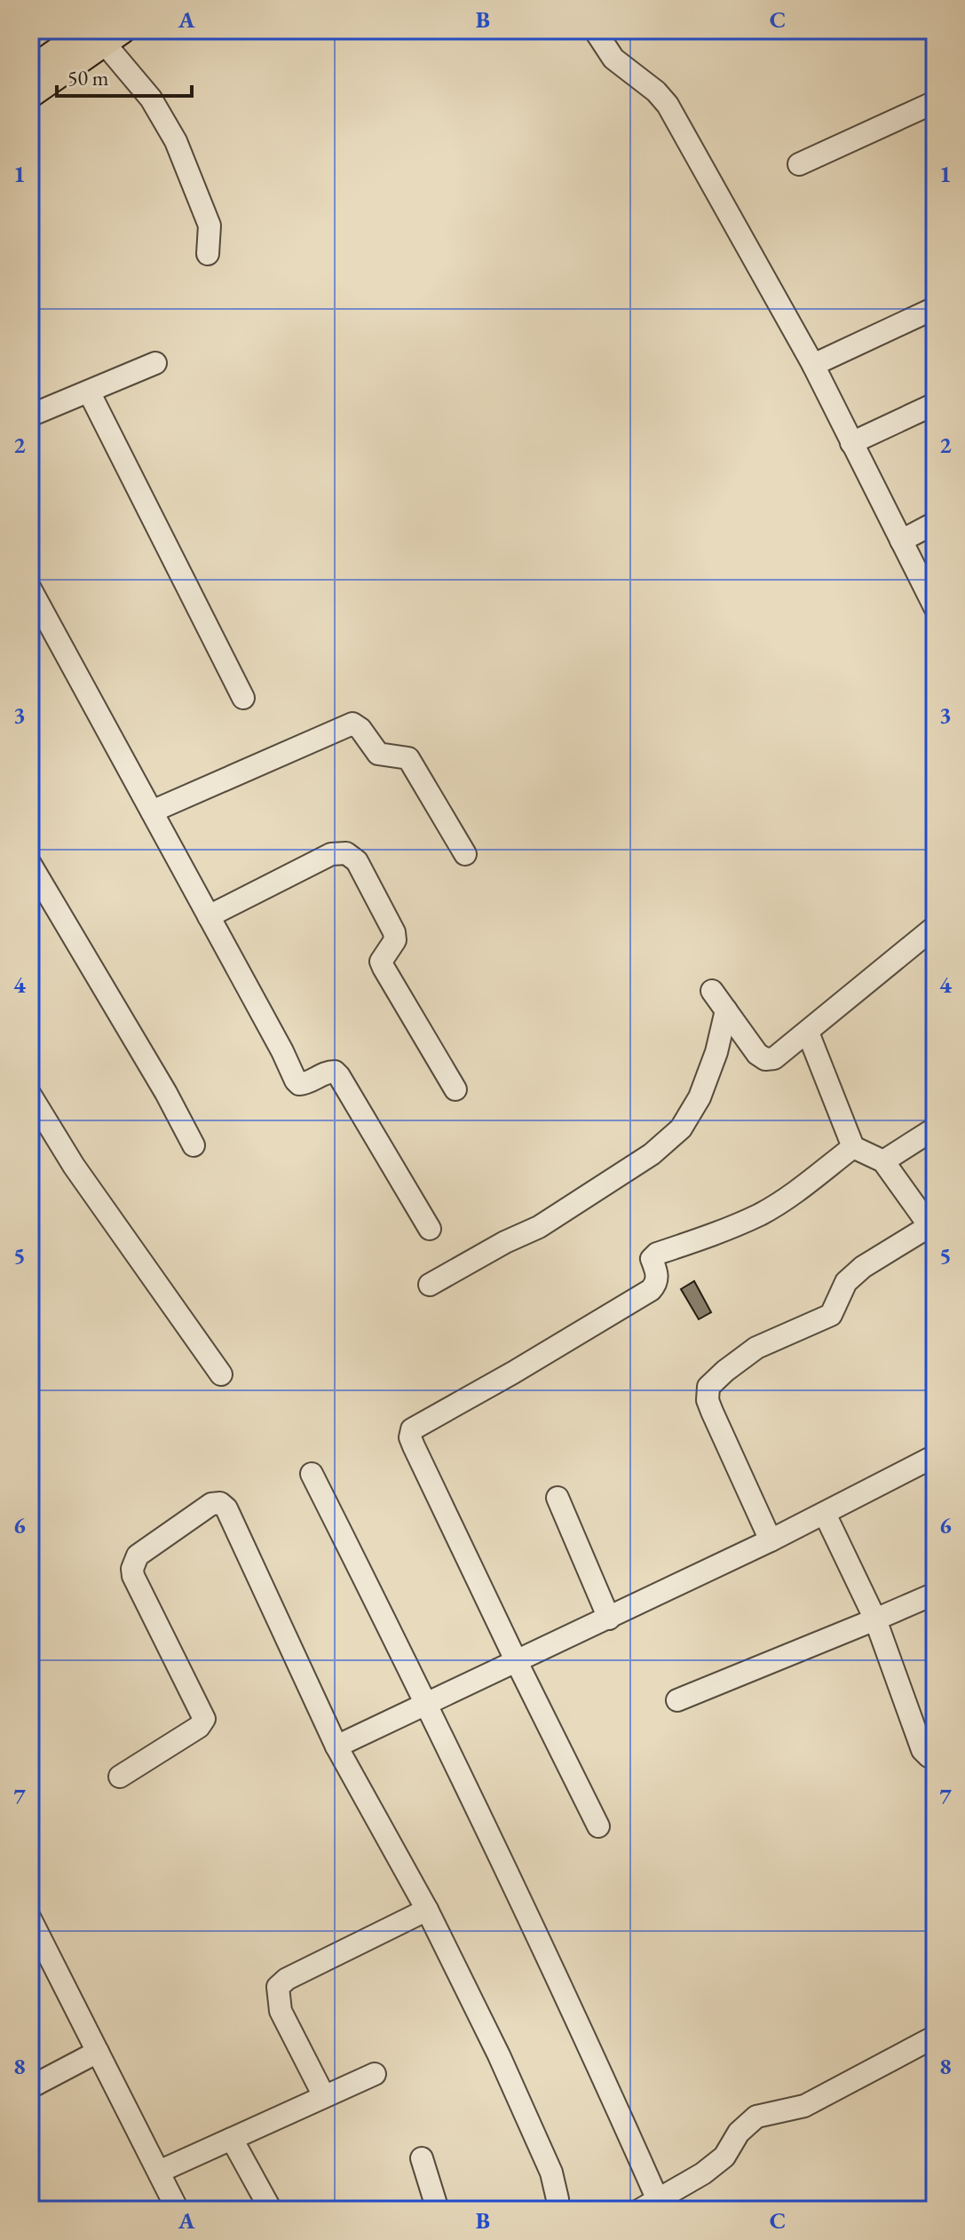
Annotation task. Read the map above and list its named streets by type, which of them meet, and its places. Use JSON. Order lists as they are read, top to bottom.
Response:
{
  "scale_bar": "50 m",
  "grid": {
    "columns": ["A", "B", "C"],
    "rows": [
      "1",
      "2",
      "3",
      "4",
      "5",
      "6",
      "7",
      "8"
    ]
  }
}
